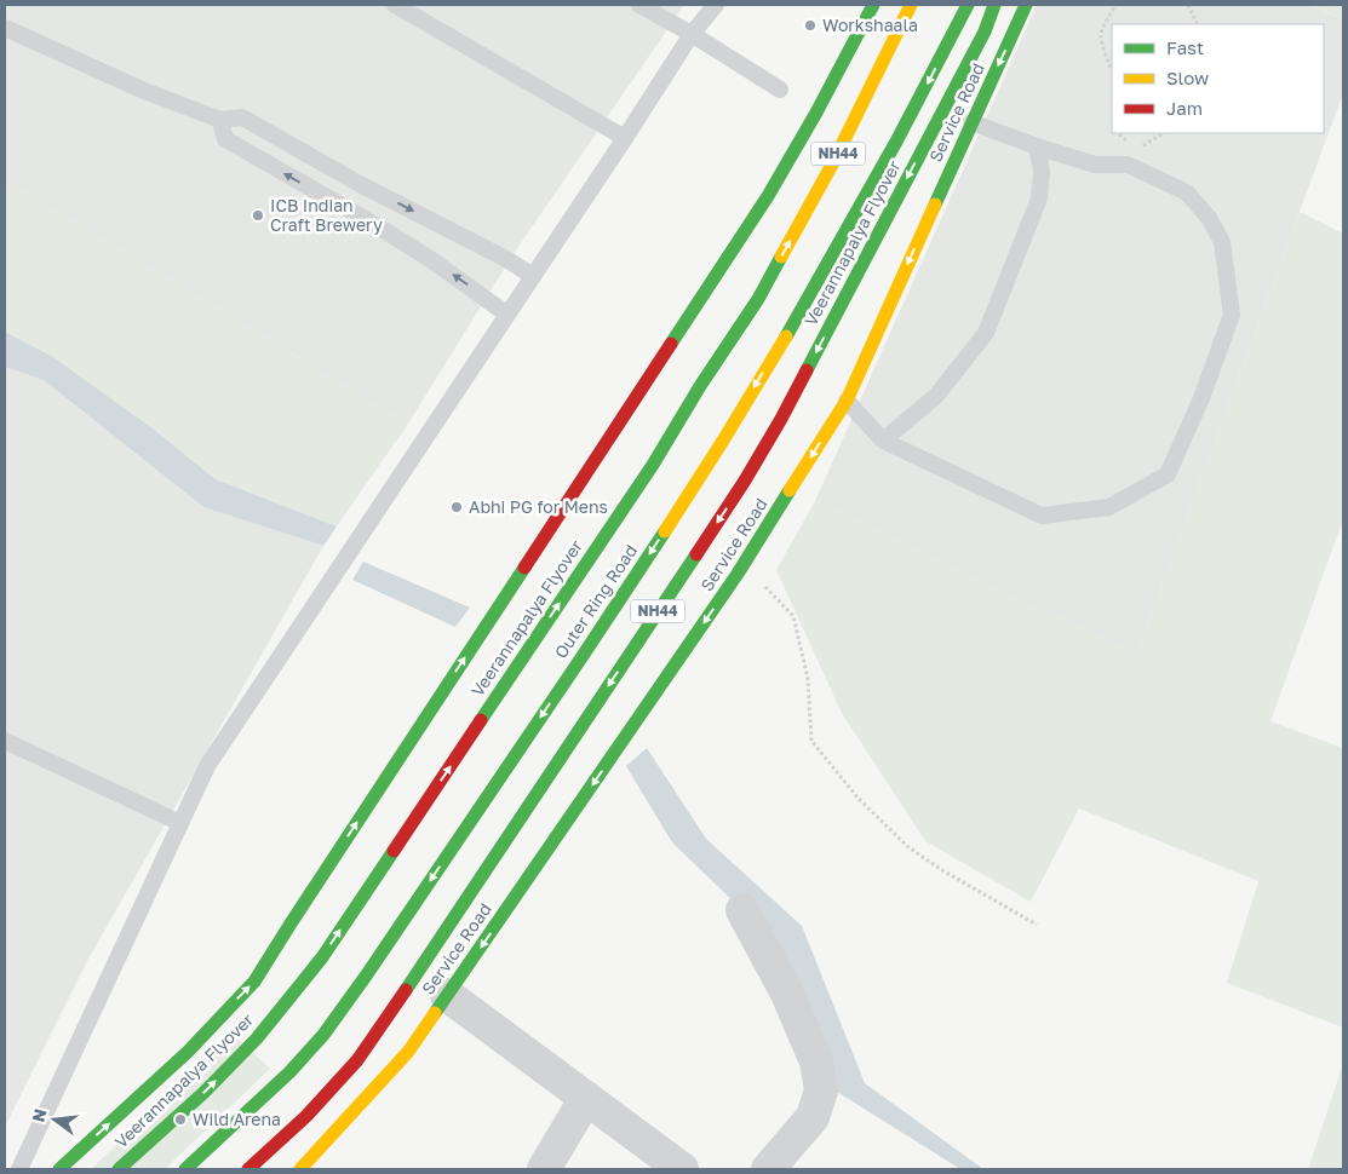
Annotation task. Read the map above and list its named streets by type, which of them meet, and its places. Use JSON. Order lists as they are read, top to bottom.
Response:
{
  "streets": {
    "main road": [
      "Service Road",
      "NH44",
      "Veerannapalya Flyover",
      "Outer Ring Road"
    ]
  },
  "one_way": ["Service Road"],
  "places": [
    "Workshaala",
    "ICB Indian Craft Brewery",
    "Abhi PG for Mens",
    "Wild Arena"
  ],
  "legend": ["Fast", "Slow", "Jam"],
  "north": "left"
}
